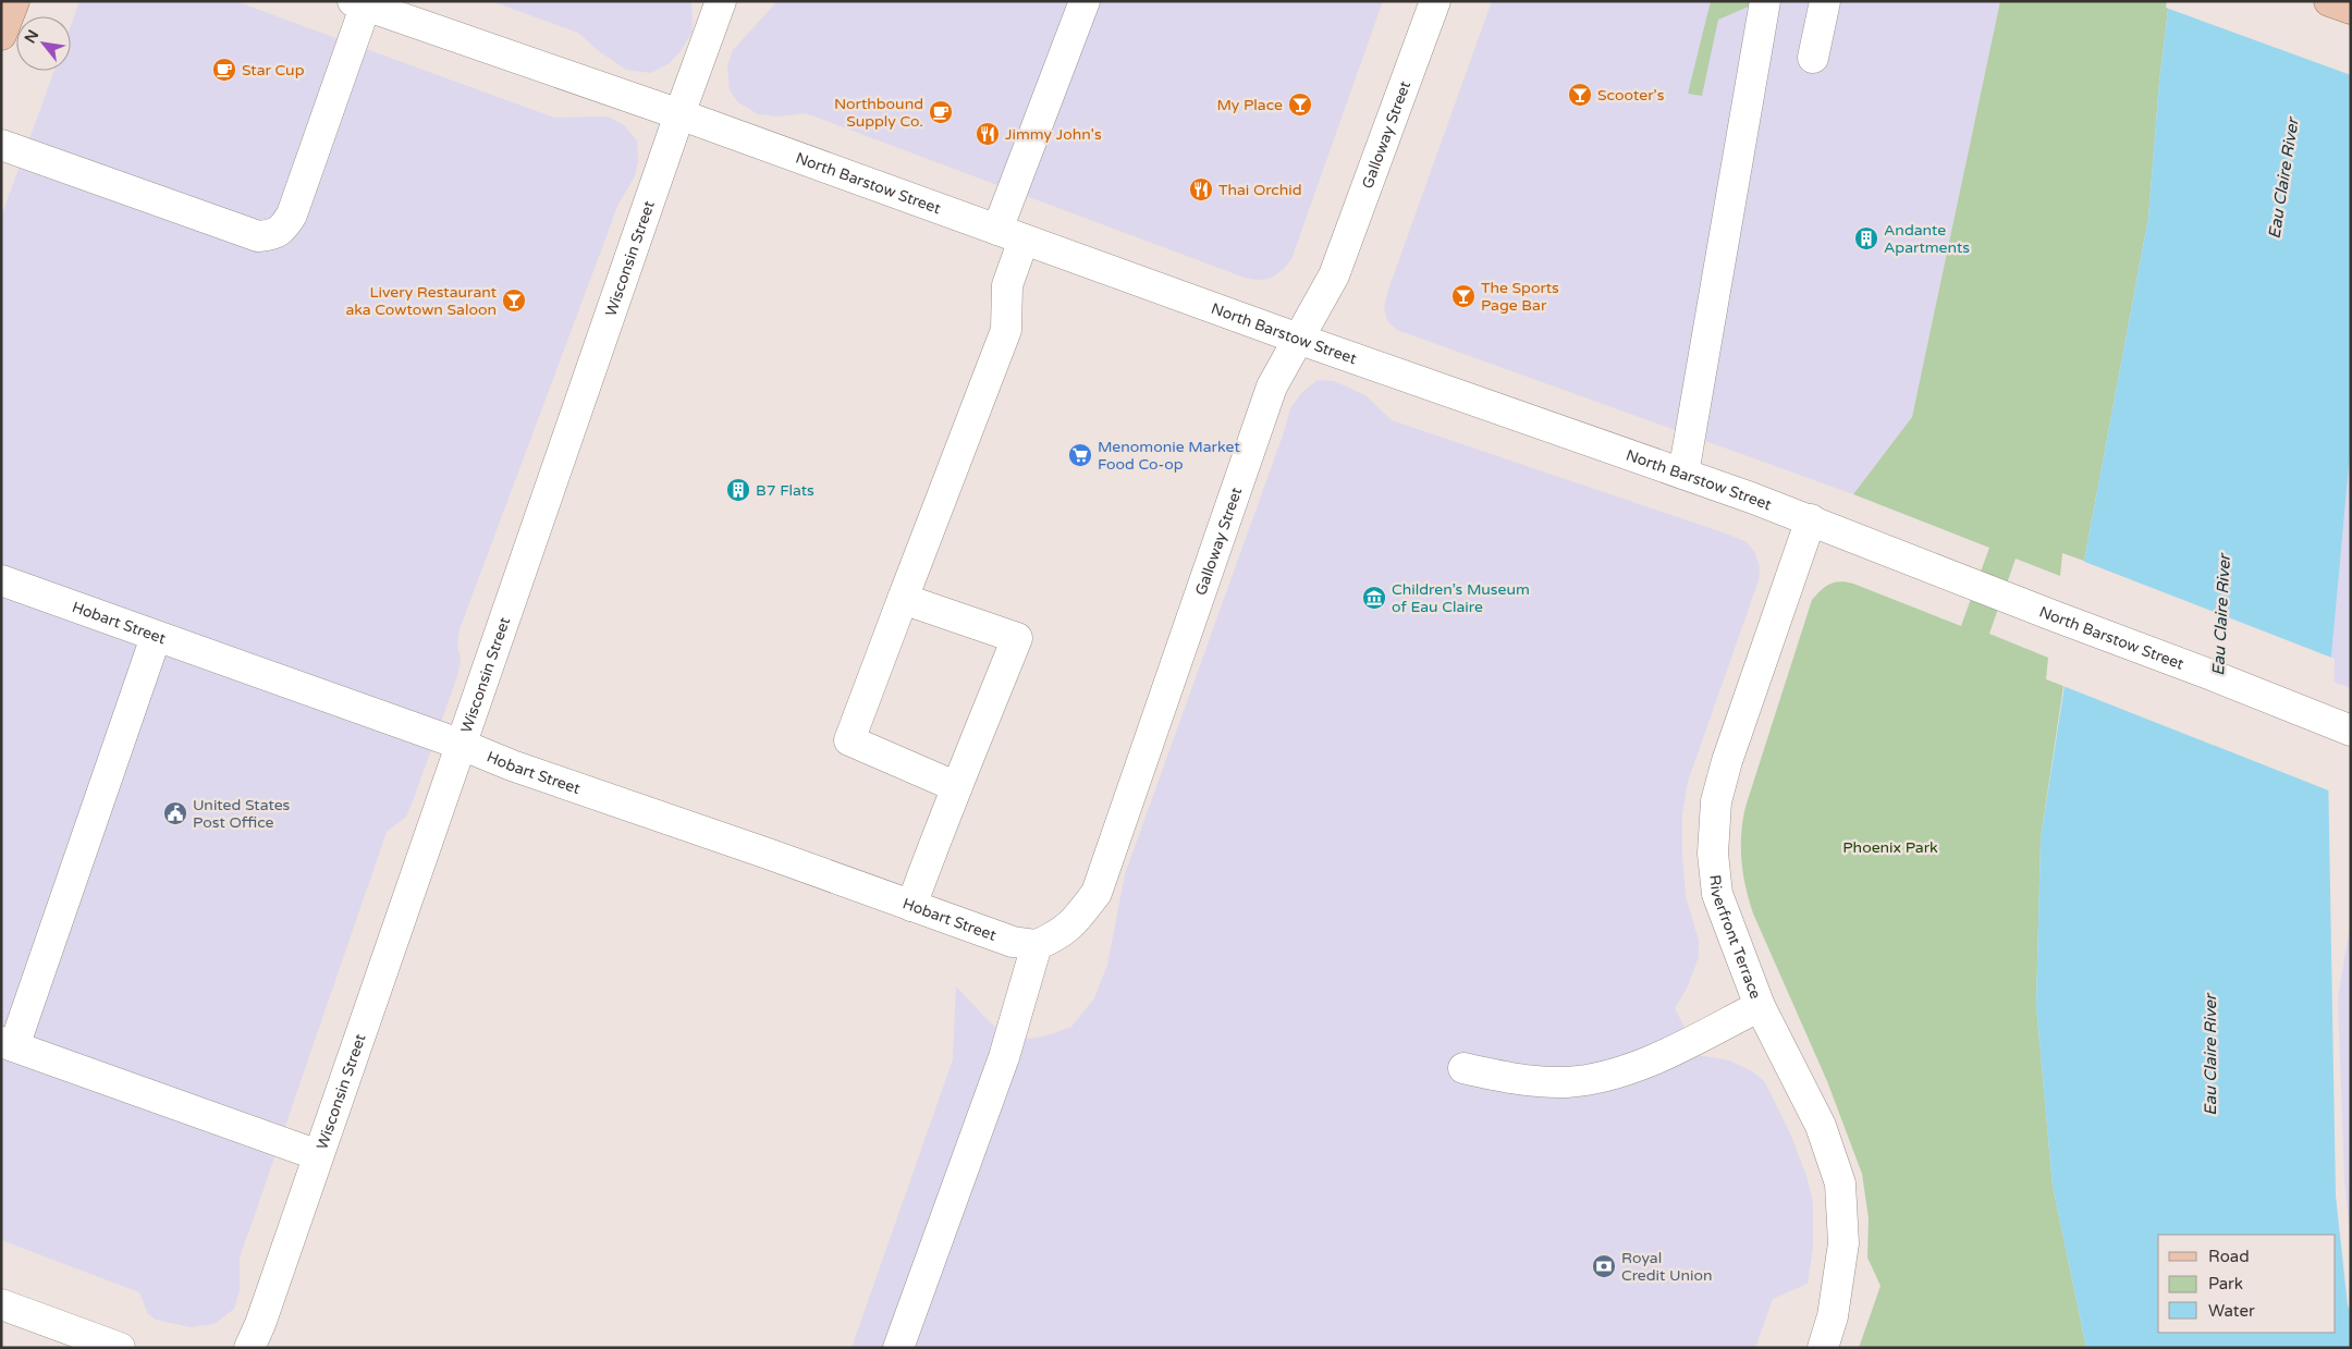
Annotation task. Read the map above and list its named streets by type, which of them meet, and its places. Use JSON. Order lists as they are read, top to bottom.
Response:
{
  "streets": {
    "street": [
      "Galloway Street",
      "North Barstow Street",
      "Wisconsin Street",
      "Hobart Street",
      "Riverfront Terrace"
    ]
  },
  "crossings": [
    ["Galloway Street", "North Barstow Street"],
    ["Galloway Street", "Hobart Street"],
    ["North Barstow Street", "Wisconsin Street"],
    ["North Barstow Street", "Riverfront Terrace"],
    ["Wisconsin Street", "Hobart Street"]
  ],
  "water": ["Eau Claire River"],
  "parks": ["Phoenix Park"],
  "places": {
    "cafe": ["Star Cup", "Northbound Supply Co."],
    "bar": [
      "Scooter's",
      "My Place",
      "The Sports Page Bar",
      "Livery Restaurant aka Cowtown Saloon"
    ],
    "restaurant": ["Jimmy John's", "Thai Orchid"],
    "building": ["Andante Apartments", "B7 Flats"],
    "supermarket": ["Menomonie Market Food Co-op"],
    "museum": ["Children’s Museum of Eau Claire"],
    "public building": ["United States Post Office"],
    "bank": ["Royal Credit Union"]
  },
  "legend": ["Road", "Park", "Water"],
  "north": "top left"
}
